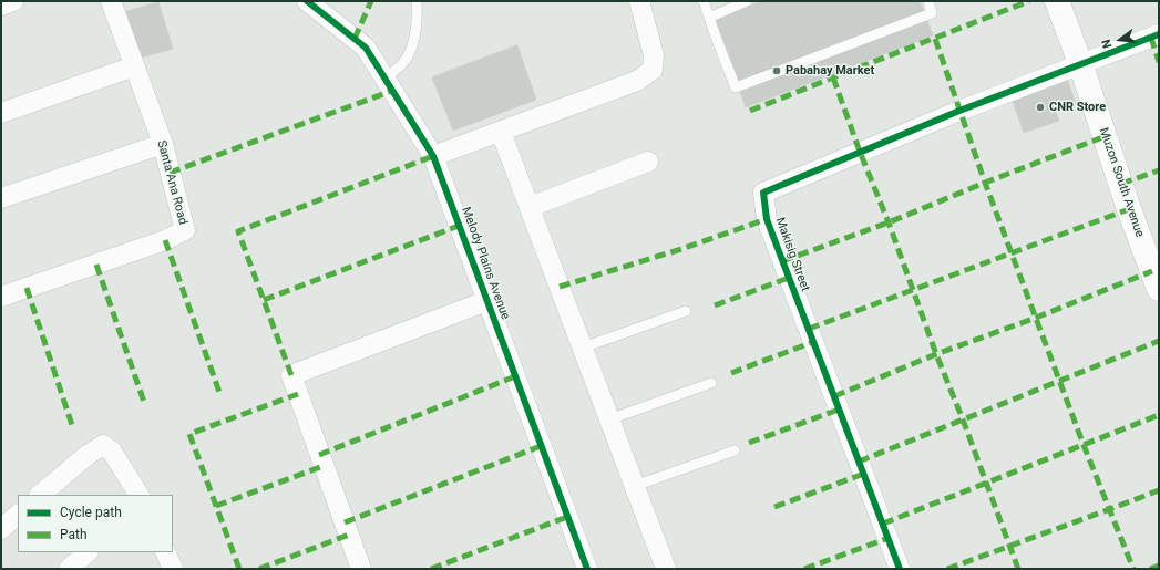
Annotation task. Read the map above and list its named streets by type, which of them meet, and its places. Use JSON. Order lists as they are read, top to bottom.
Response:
{
  "streets": {
    "street": [
      "Santa Ana Road",
      "Muzon South Avenue",
      "Makisig Street",
      "Melody Plains Avenue"
    ]
  },
  "crossings": [
    ["Muzon South Avenue", "Makisig Street"]
  ],
  "places": ["Pabahay Market", "CNR Store"],
  "legend": ["Cycle path", "Path"],
  "north": "left"
}
